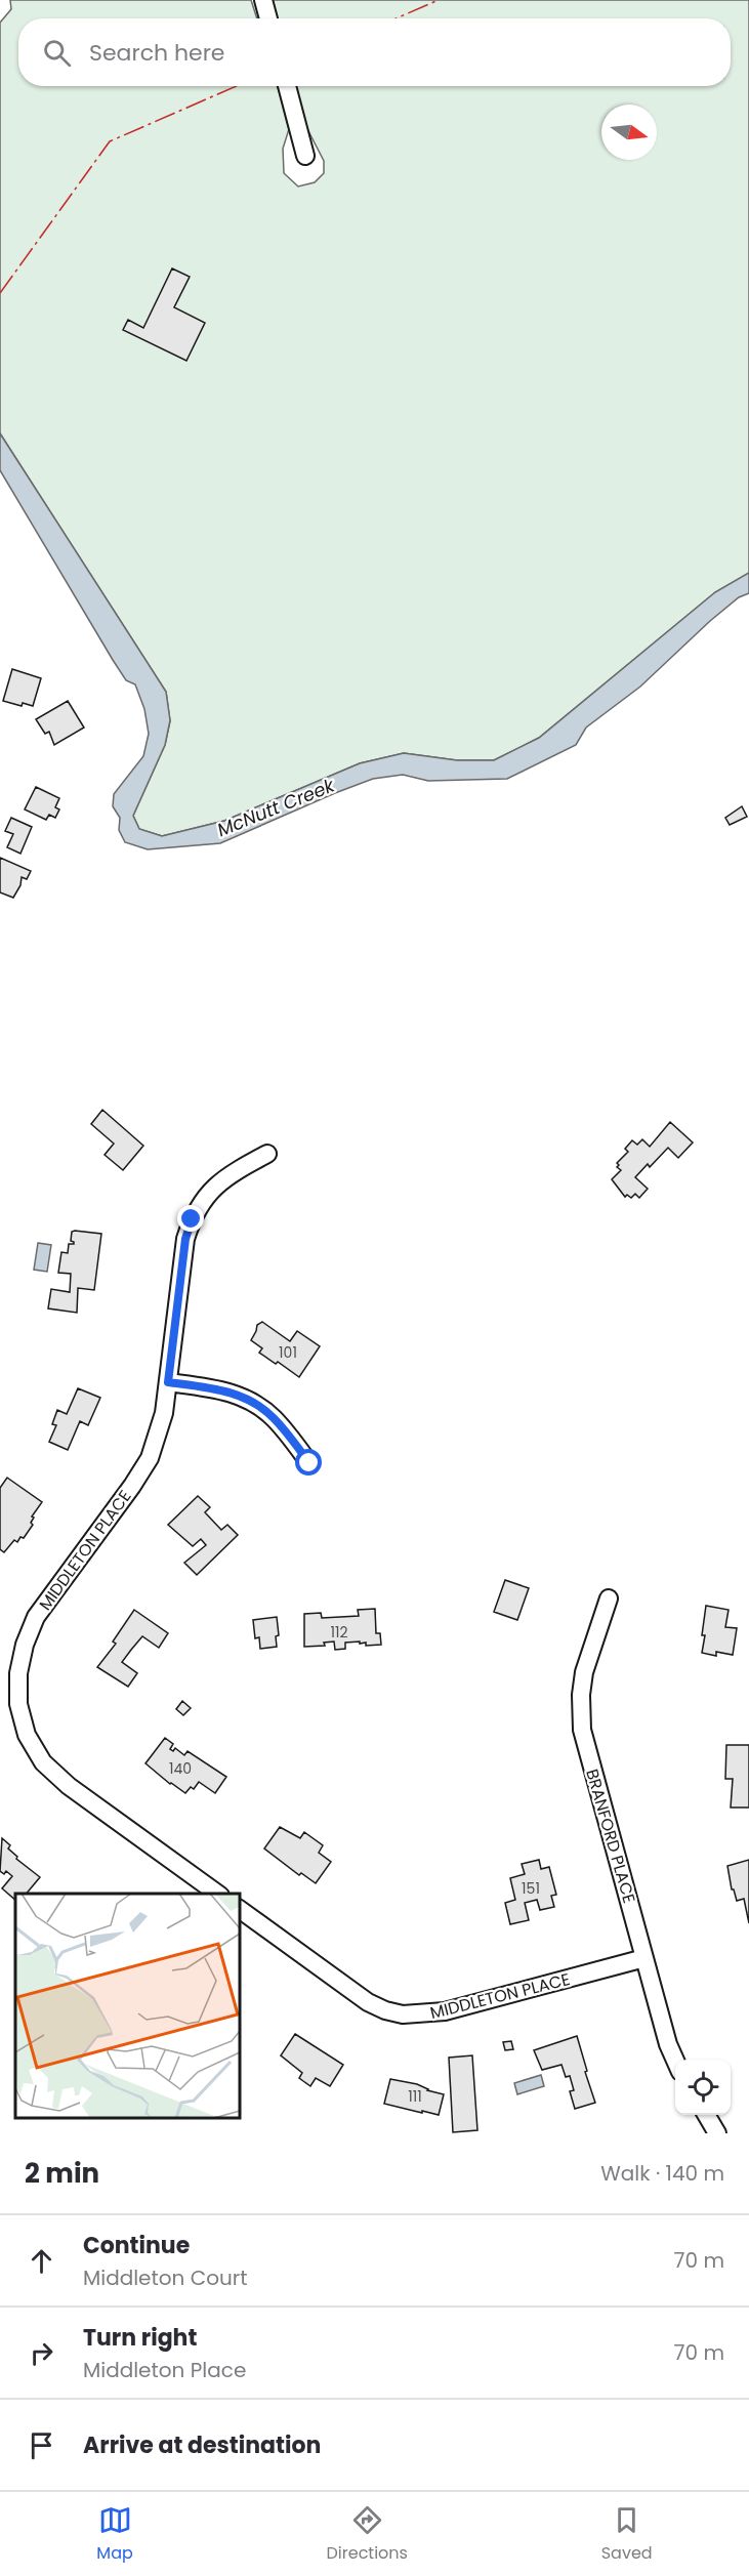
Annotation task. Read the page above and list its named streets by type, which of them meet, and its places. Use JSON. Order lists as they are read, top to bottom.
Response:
{
  "streets": {
    "street": ["MIDDLETON PLACE", "BRANFORD PLACE"]
  },
  "crossings": [
    ["MIDDLETON PLACE", "BRANFORD PLACE"]
  ],
  "water": ["McNutt Creek"],
  "house_numbers": [
    "101",
    "112",
    "140",
    "151",
    "111"
  ],
  "north": "right",
  "page": {
    "search": "Search here",
    "heading": ["2 min", "Walk · 140 m"],
    "list": [
      ["Continue", "Middleton Court", "70 m"],
      ["Turn right", "Middleton Place", "70 m"],
      "Arrive at destination"
    ],
    "nav": ["Map", "Directions", "Saved"]
  }
}
